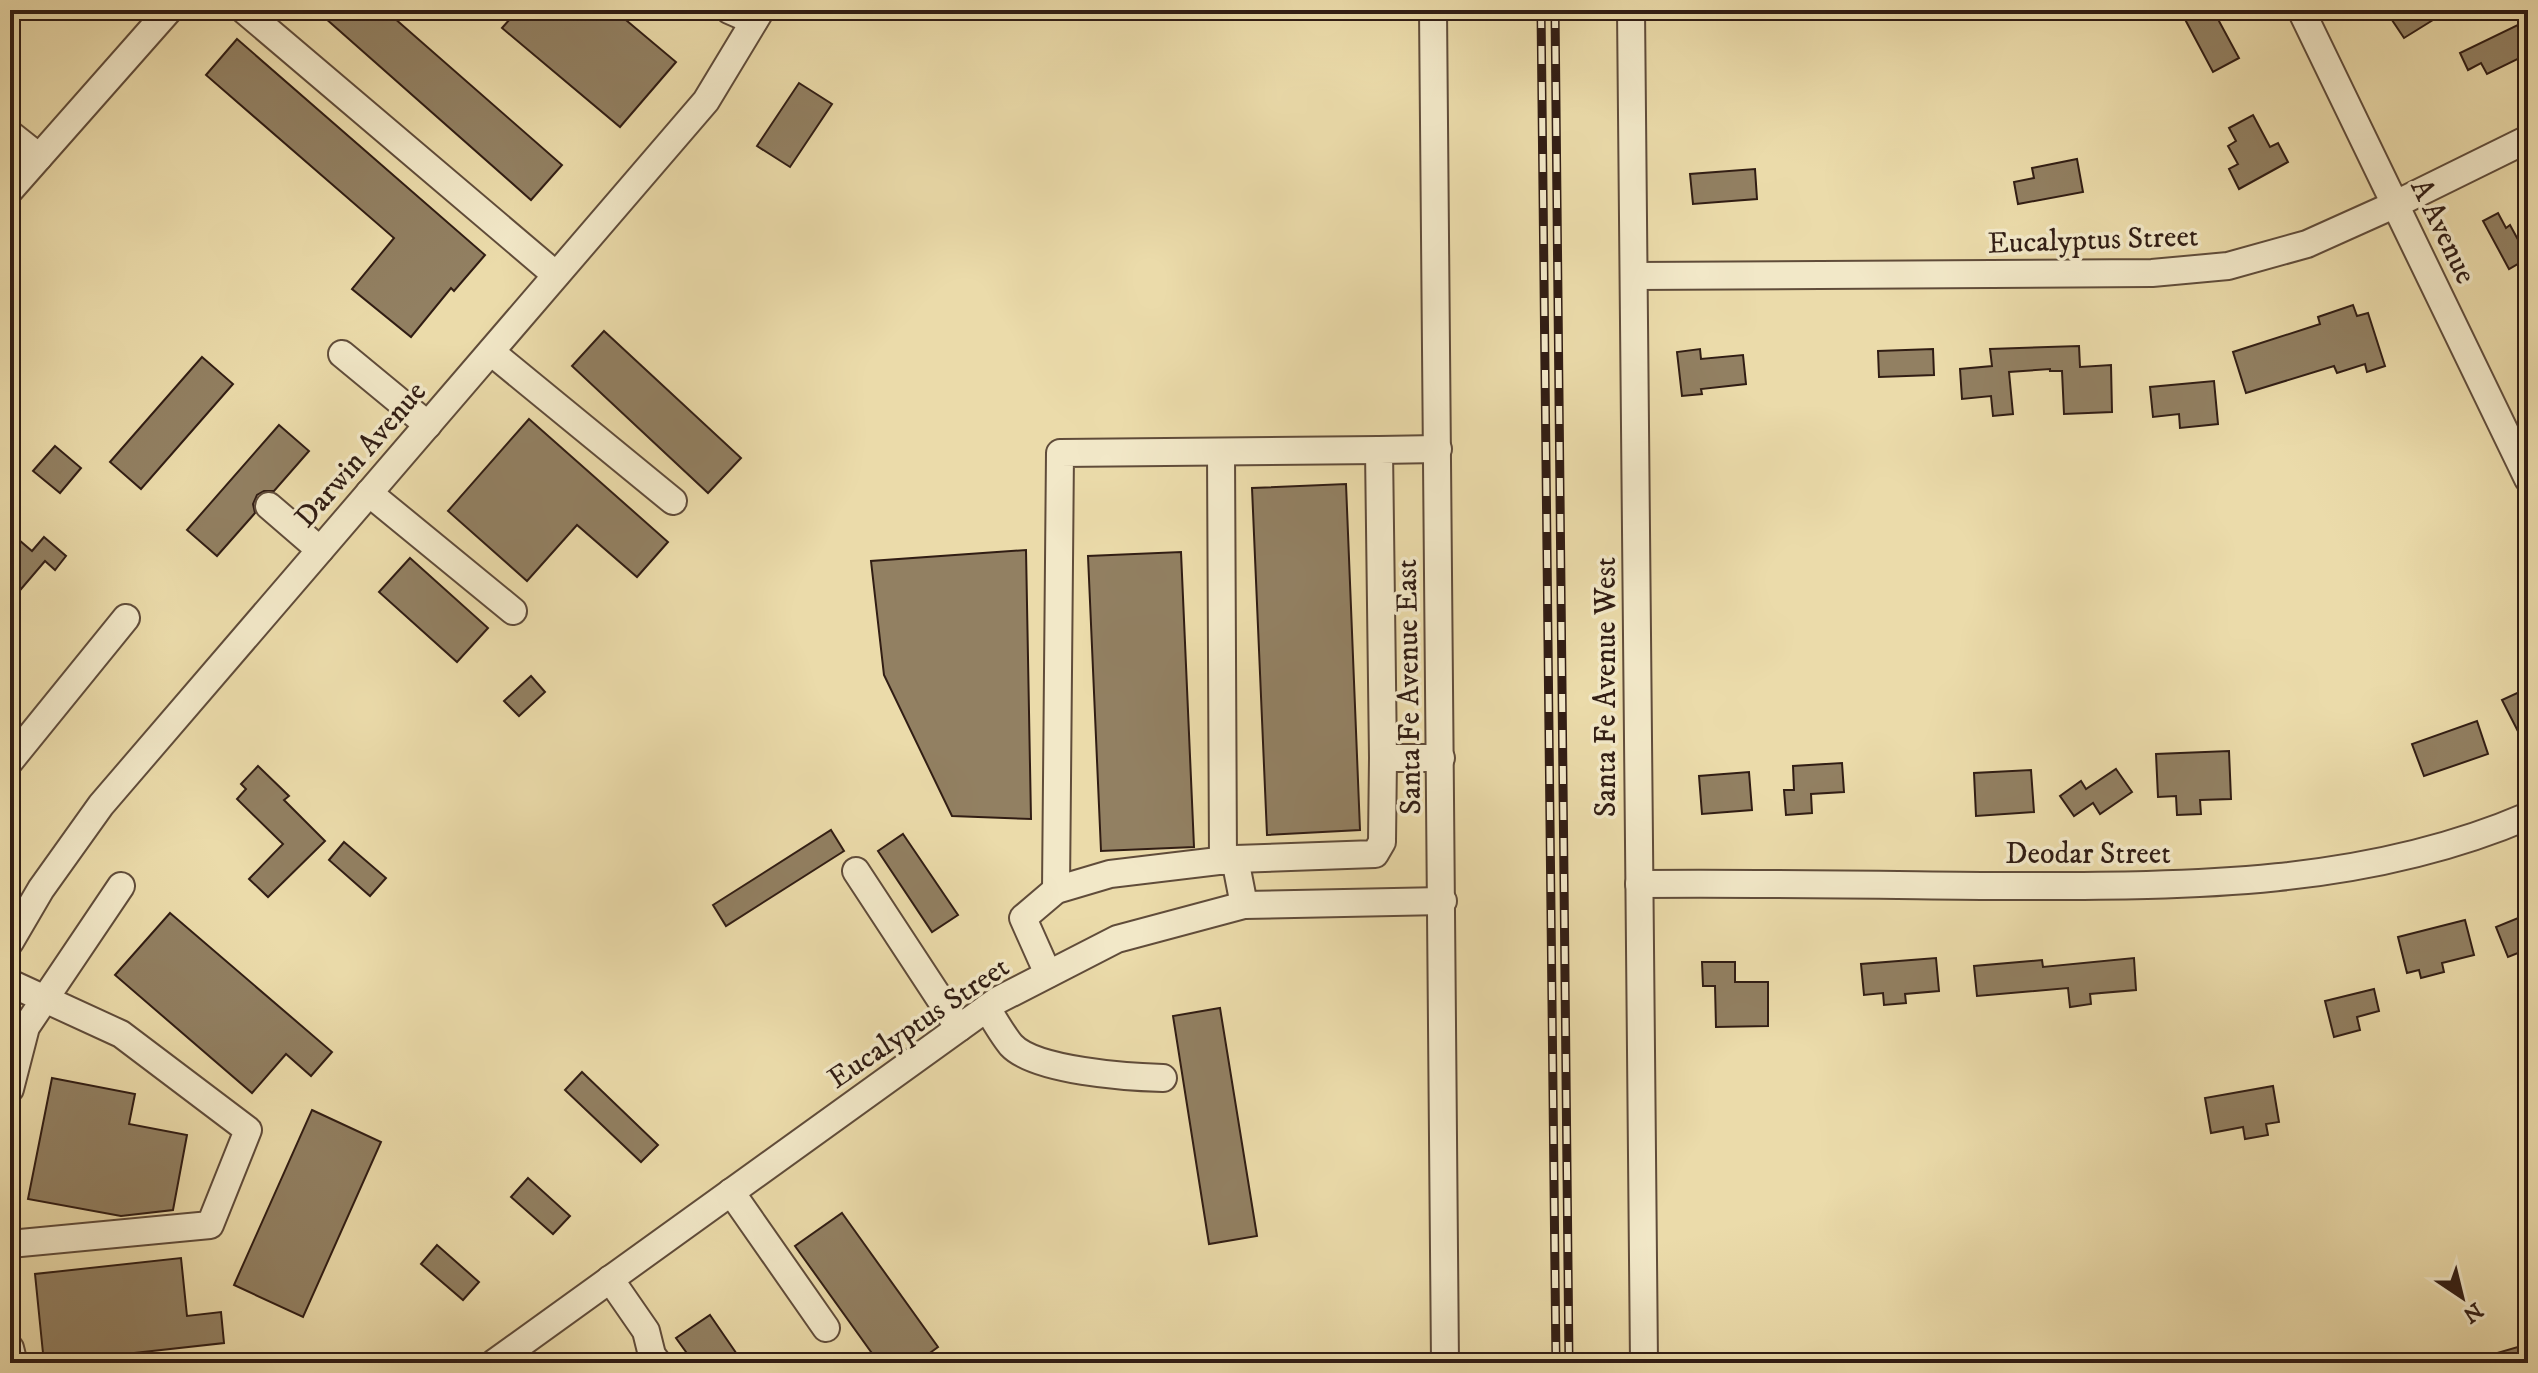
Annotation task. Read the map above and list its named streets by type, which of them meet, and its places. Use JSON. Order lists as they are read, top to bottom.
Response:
{
  "streets": {
    "street": [
      "A Avenue",
      "Eucalyptus Street",
      "Darwin Avenue",
      "Santa Fe Avenue East",
      "Santa Fe Avenue West",
      "Deodar Street"
    ]
  },
  "crossings": [
    ["A Avenue", "Eucalyptus Street"],
    ["Eucalyptus Street", "Santa Fe Avenue East"],
    ["Eucalyptus Street", "Santa Fe Avenue West"],
    ["Santa Fe Avenue West", "Deodar Street"]
  ],
  "north": "bottom right"
}
